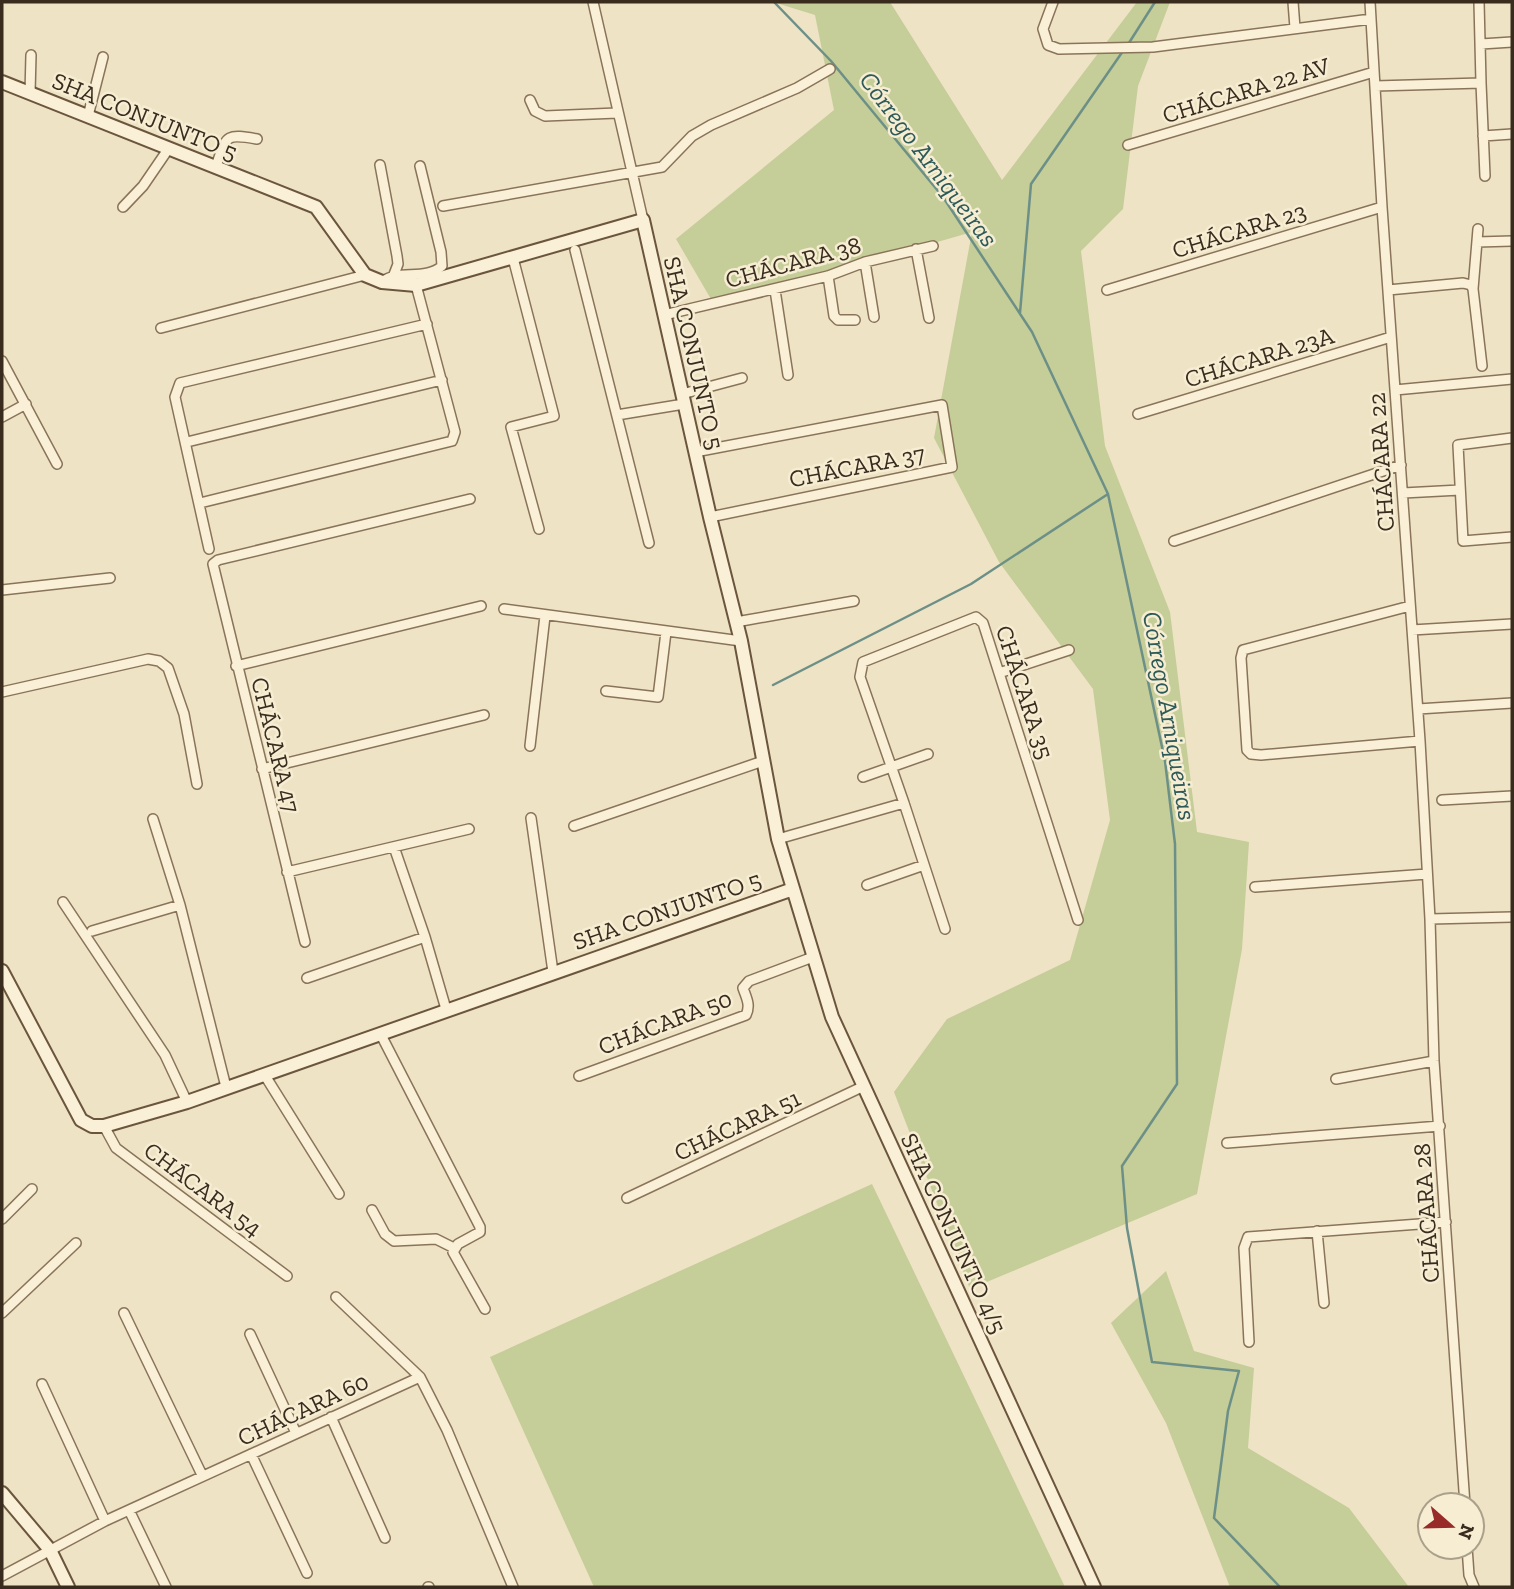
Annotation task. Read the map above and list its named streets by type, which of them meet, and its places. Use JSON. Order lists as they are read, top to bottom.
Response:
{
  "streets": {
    "street": [
      "CHÁCARA 22 AV",
      "SHA CONJUNTO 5",
      "CHÁCARA 23",
      "CHÁCARA 38",
      "CHÁCARA 23A",
      "CHÁCARA 22",
      "CHÁCARA 37",
      "CHÁCARA 35",
      "CHÁCARA 47",
      "CHÁCARA 50",
      "CHÁCARA 51",
      "CHÁCARA 54",
      "CHÁCARA 28",
      "SHA CONJUNTO 4/5",
      "CHÁCARA 60"
    ]
  },
  "crossings": [
    ["CHÁCARA 22 AV", "CHÁCARA 22"],
    ["SHA CONJUNTO 5", "CHÁCARA 38"],
    ["SHA CONJUNTO 5", "CHÁCARA 37"],
    ["SHA CONJUNTO 5", "CHÁCARA 54"],
    ["SHA CONJUNTO 5", "SHA CONJUNTO 4/5"],
    ["CHÁCARA 23", "CHÁCARA 22"],
    ["CHÁCARA 23A", "CHÁCARA 22"],
    ["CHÁCARA 22", "CHÁCARA 28"],
    ["CHÁCARA 50", "SHA CONJUNTO 4/5"],
    ["CHÁCARA 51", "SHA CONJUNTO 4/5"]
  ],
  "water": ["Córrego Arniqueiras"],
  "north": "right"
}
